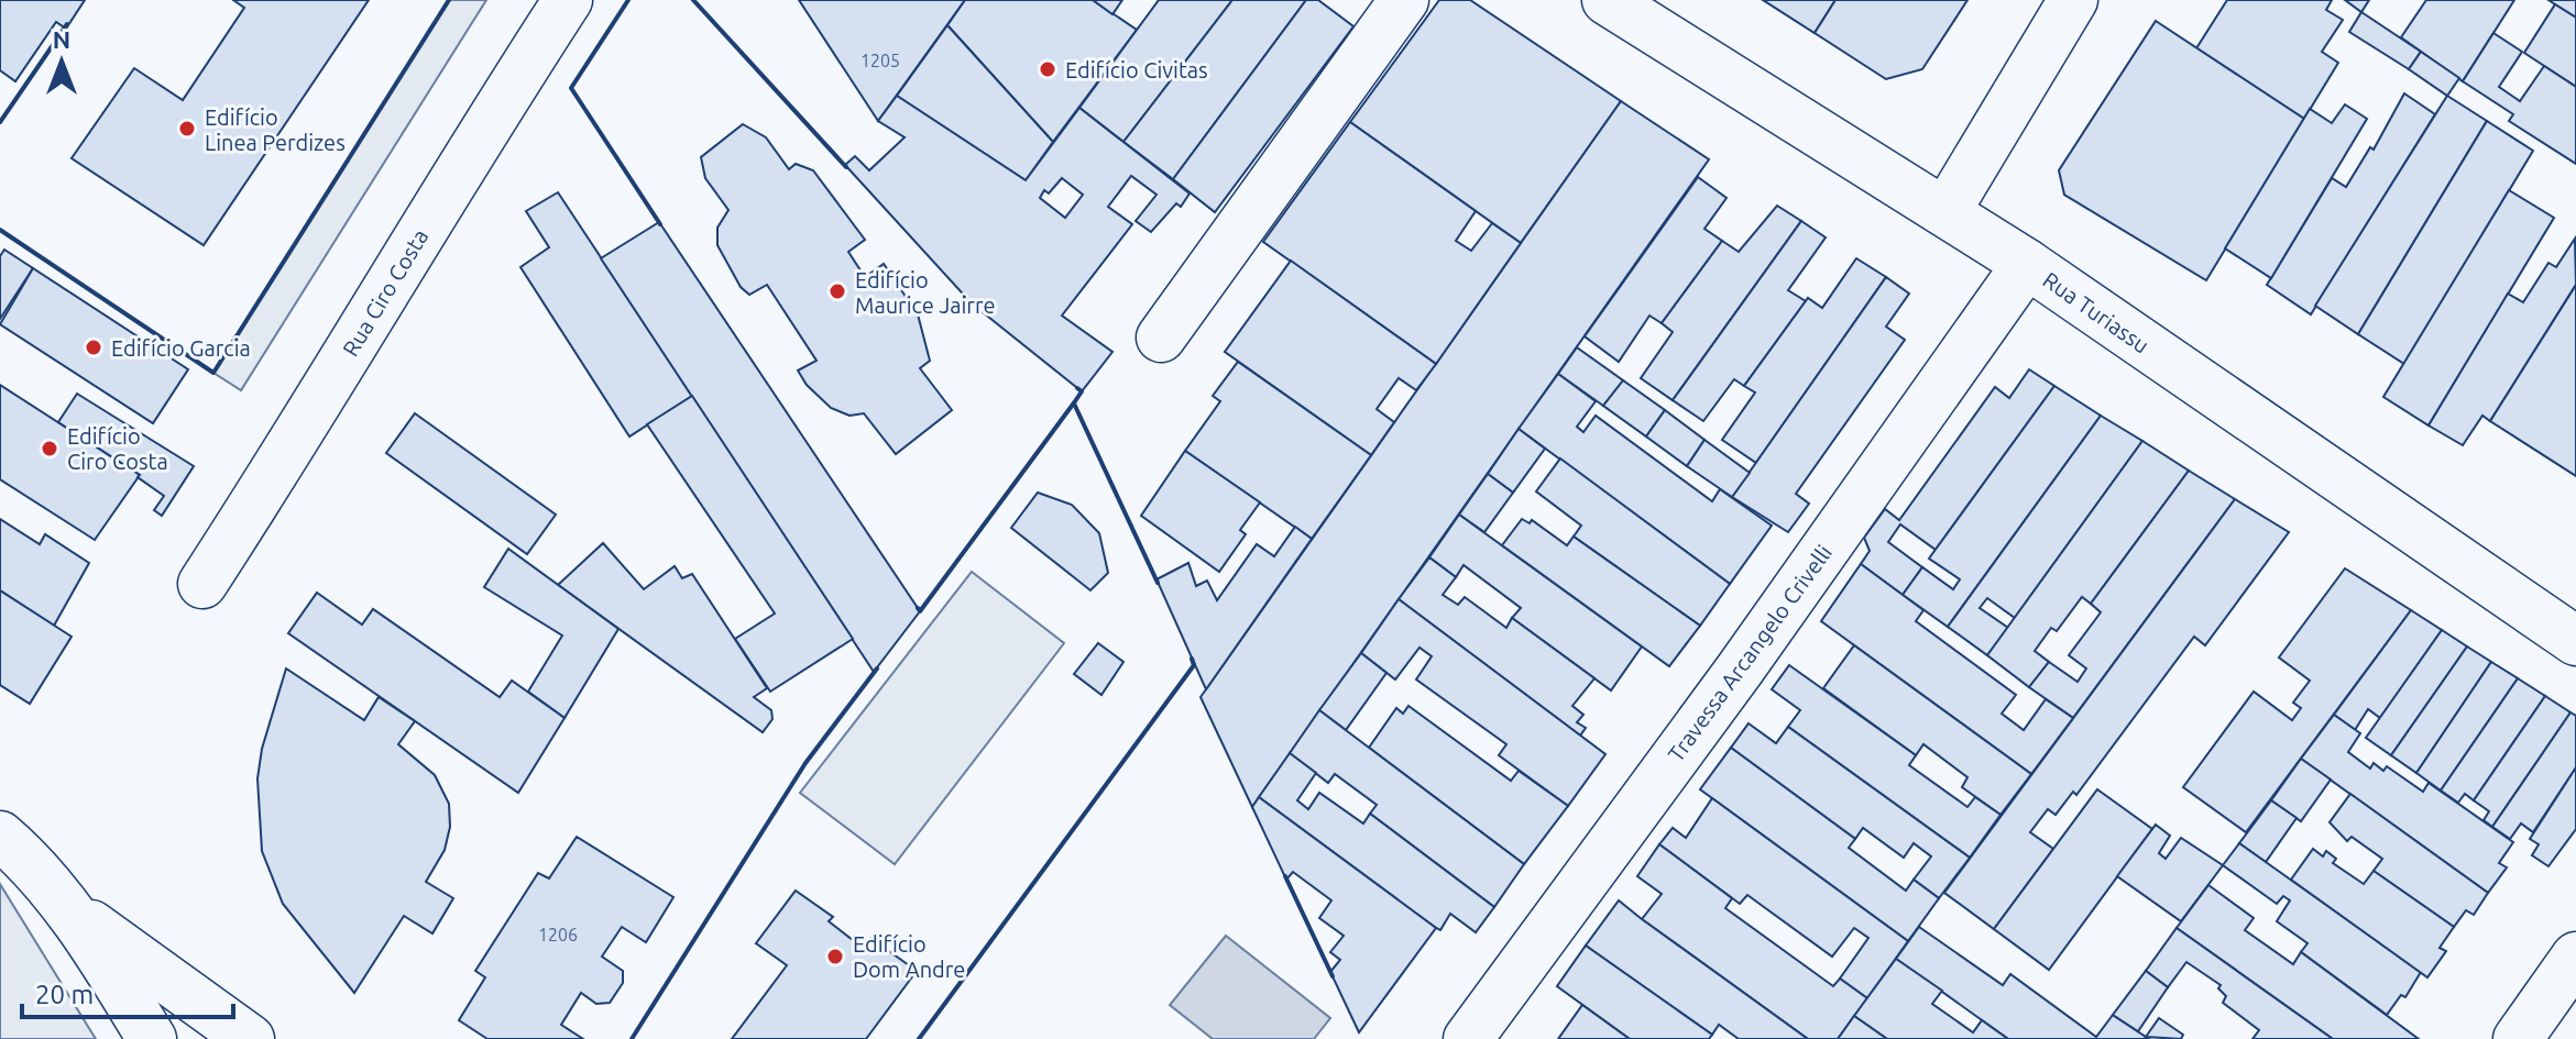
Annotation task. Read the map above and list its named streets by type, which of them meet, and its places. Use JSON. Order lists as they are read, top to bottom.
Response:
{
  "streets": {
    "street": ["Rua Ciro Costa", "Rua Turiassu", "Travessa Arcangelo Crivelli"]
  },
  "crossings": [
    ["Rua Turiassu", "Travessa Arcangelo Crivelli"]
  ],
  "places": [
    "Edifício Civitas",
    "Edifício Linea Perdizes",
    "Edifício Maurice Jairre",
    "Edifício Garcia",
    "Edifício Ciro Costa",
    "Edifício Dom Andre"
  ],
  "house_numbers": ["1205", "1206"],
  "scale_bar": "20 m",
  "north": "top"
}
